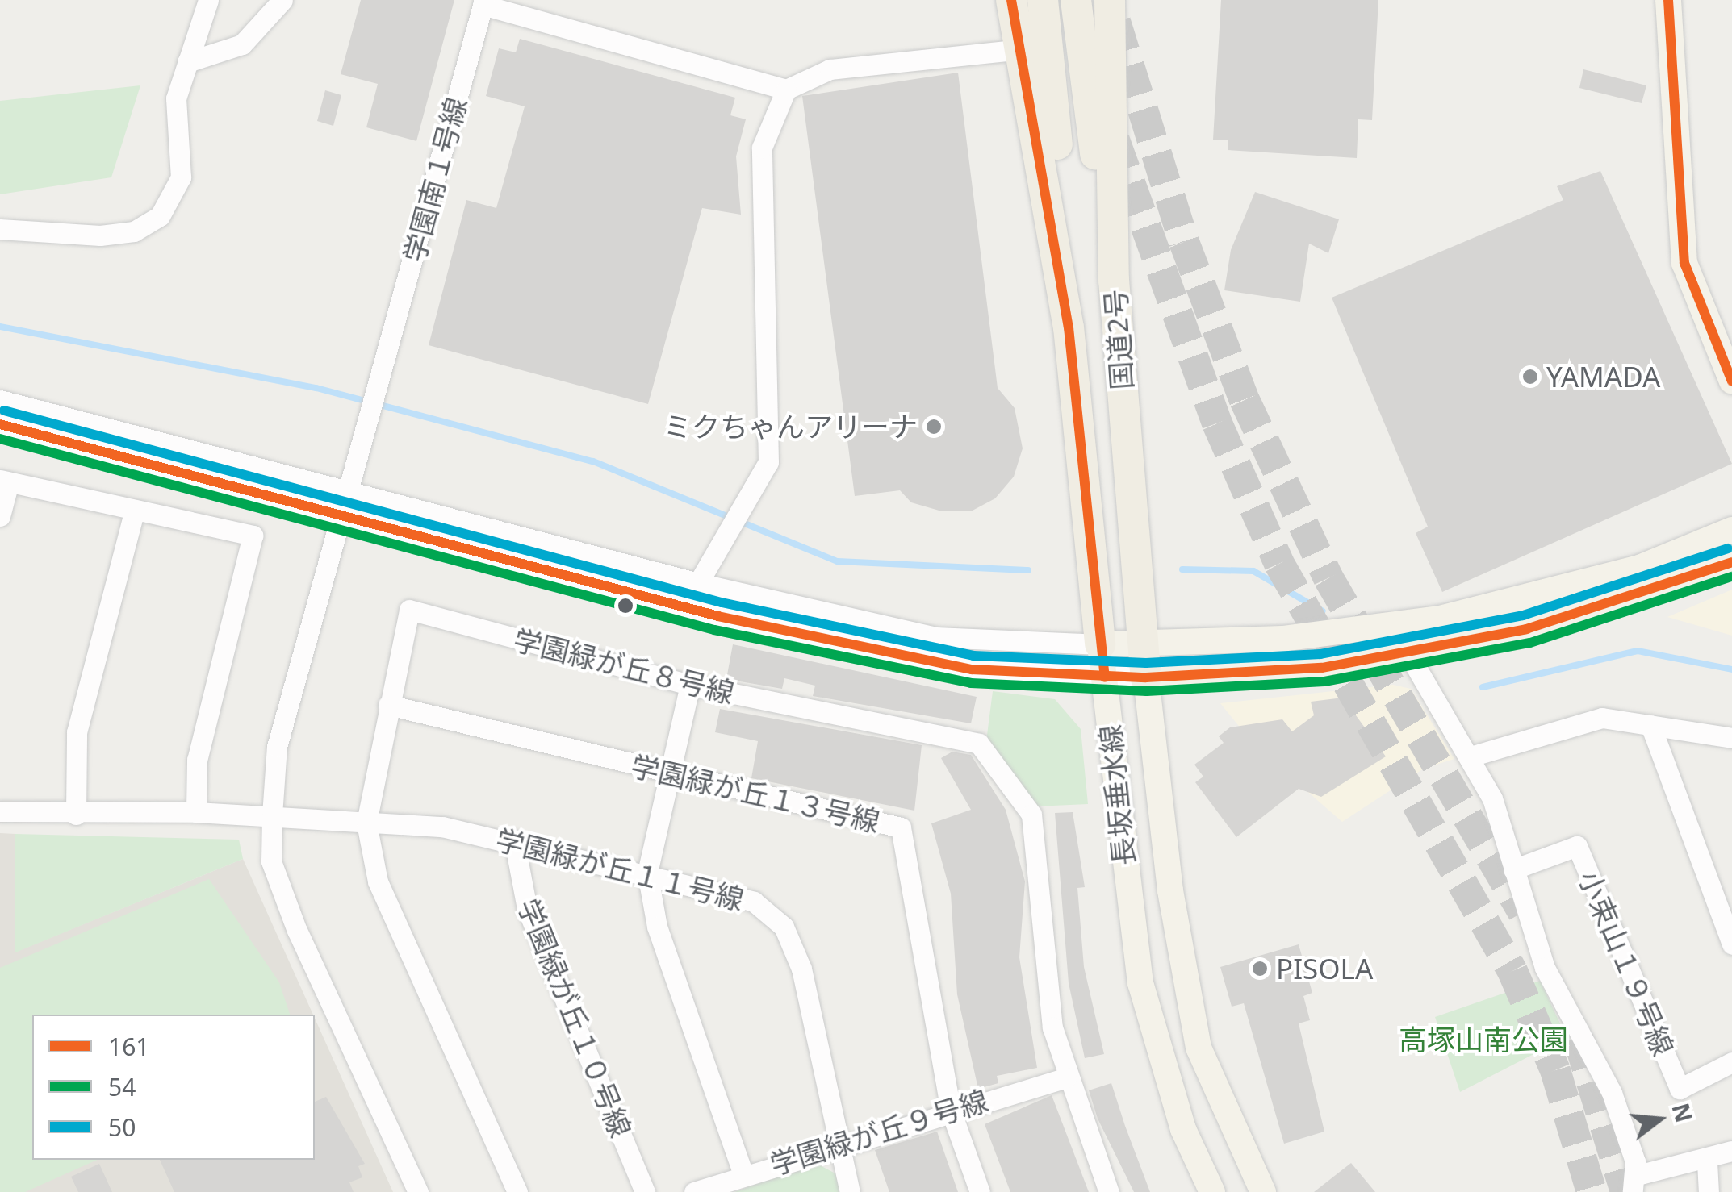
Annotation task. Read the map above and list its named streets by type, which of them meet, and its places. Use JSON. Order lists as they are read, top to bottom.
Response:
{
  "streets": {
    "highway": ["国道2号"],
    "main road": ["長坂垂水線"],
    "street": [
      "学園南１号線",
      "学園緑が丘８号線",
      "学園緑が丘１３号線",
      "学園緑が丘１１号線",
      "小束山１９号線",
      "学園緑が丘１０号線",
      "学園緑が丘９号線"
    ]
  },
  "crossings": [
    ["学園南１号線", "学園緑が丘１１号線"],
    ["国道2号", "長坂垂水線"],
    ["学園緑が丘８号線", "学園緑が丘１３号線"],
    ["学園緑が丘８号線", "学園緑が丘１１号線"],
    ["学園緑が丘８号線", "学園緑が丘９号線"],
    ["学園緑が丘１３号線", "学園緑が丘９号線"],
    ["学園緑が丘１１号線", "学園緑が丘１０号線"],
    ["学園緑が丘１１号線", "学園緑が丘９号線"]
  ],
  "parks": ["高塚山南公園"],
  "places": ["YAMADA", "ミクちゃんアリーナ", "PISOLA"],
  "lines": ["transit line 161", "transit line 50", "transit line 54"],
  "legend": ["161", "54", "50"],
  "north": "right"
}
